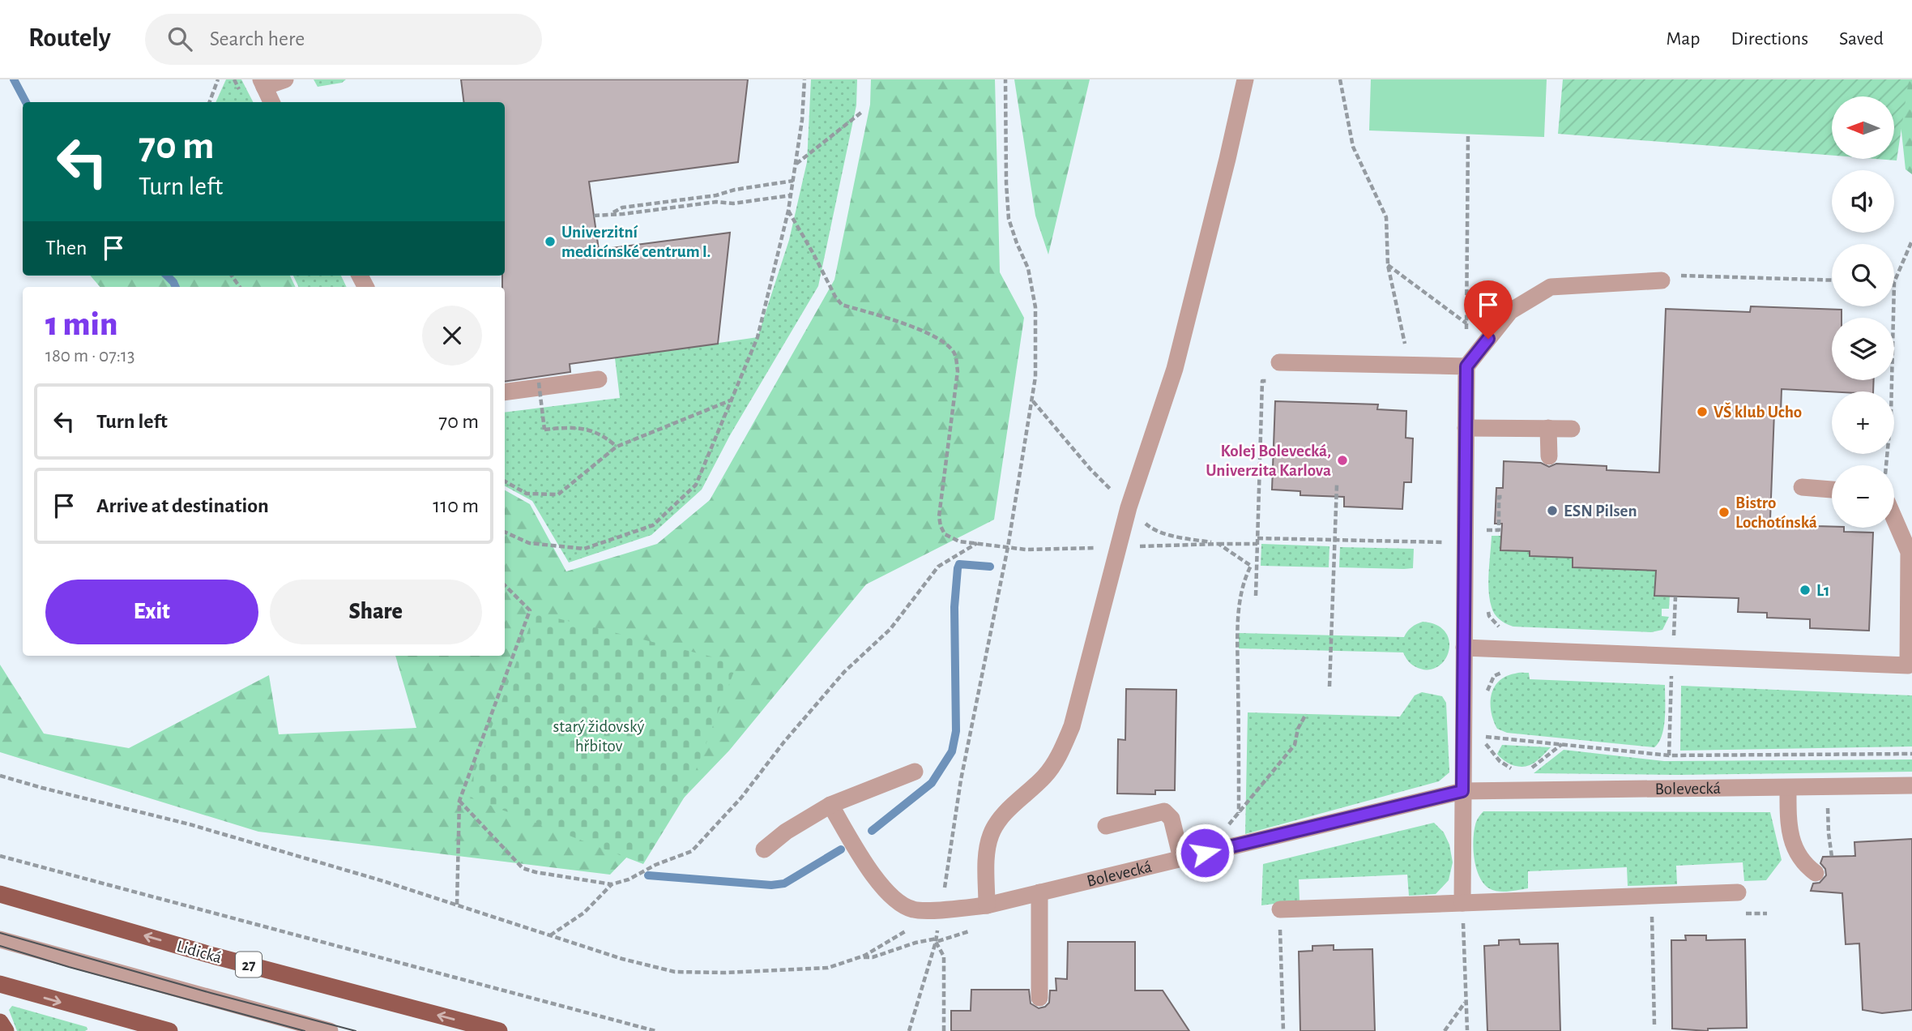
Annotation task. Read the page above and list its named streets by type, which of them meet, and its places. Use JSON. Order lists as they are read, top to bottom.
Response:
{
  "streets": {
    "main road": ["Lidická", "27"],
    "street": ["Bolevecká"]
  },
  "parks": ["starý židovský hřbitov"],
  "places": [
    "Univerzitní medicínské centrum I.",
    "VŠ klub Ucho",
    "Kolej Bolevecká, Univerzita Karlova",
    "ESN Pilsen",
    "Bistro Lochotínská",
    "L1"
  ],
  "north": "left",
  "page": {
    "header": "Routely",
    "search": "Search here",
    "nav": ["Map", "Directions", "Saved"],
    "map_buttons": ["+", "−"],
    "turn": ["70 m", "Turn left"],
    "then": "Then",
    "heading": ["1 min", "180 m · 07:13"],
    "list": [
      {
        "name": "Turn left",
        "value": "70 m"
      },
      {
        "name": "Arrive at destination",
        "value": "110 m"
      }
    ],
    "buttons": ["Exit", "Share"]
  }
}
